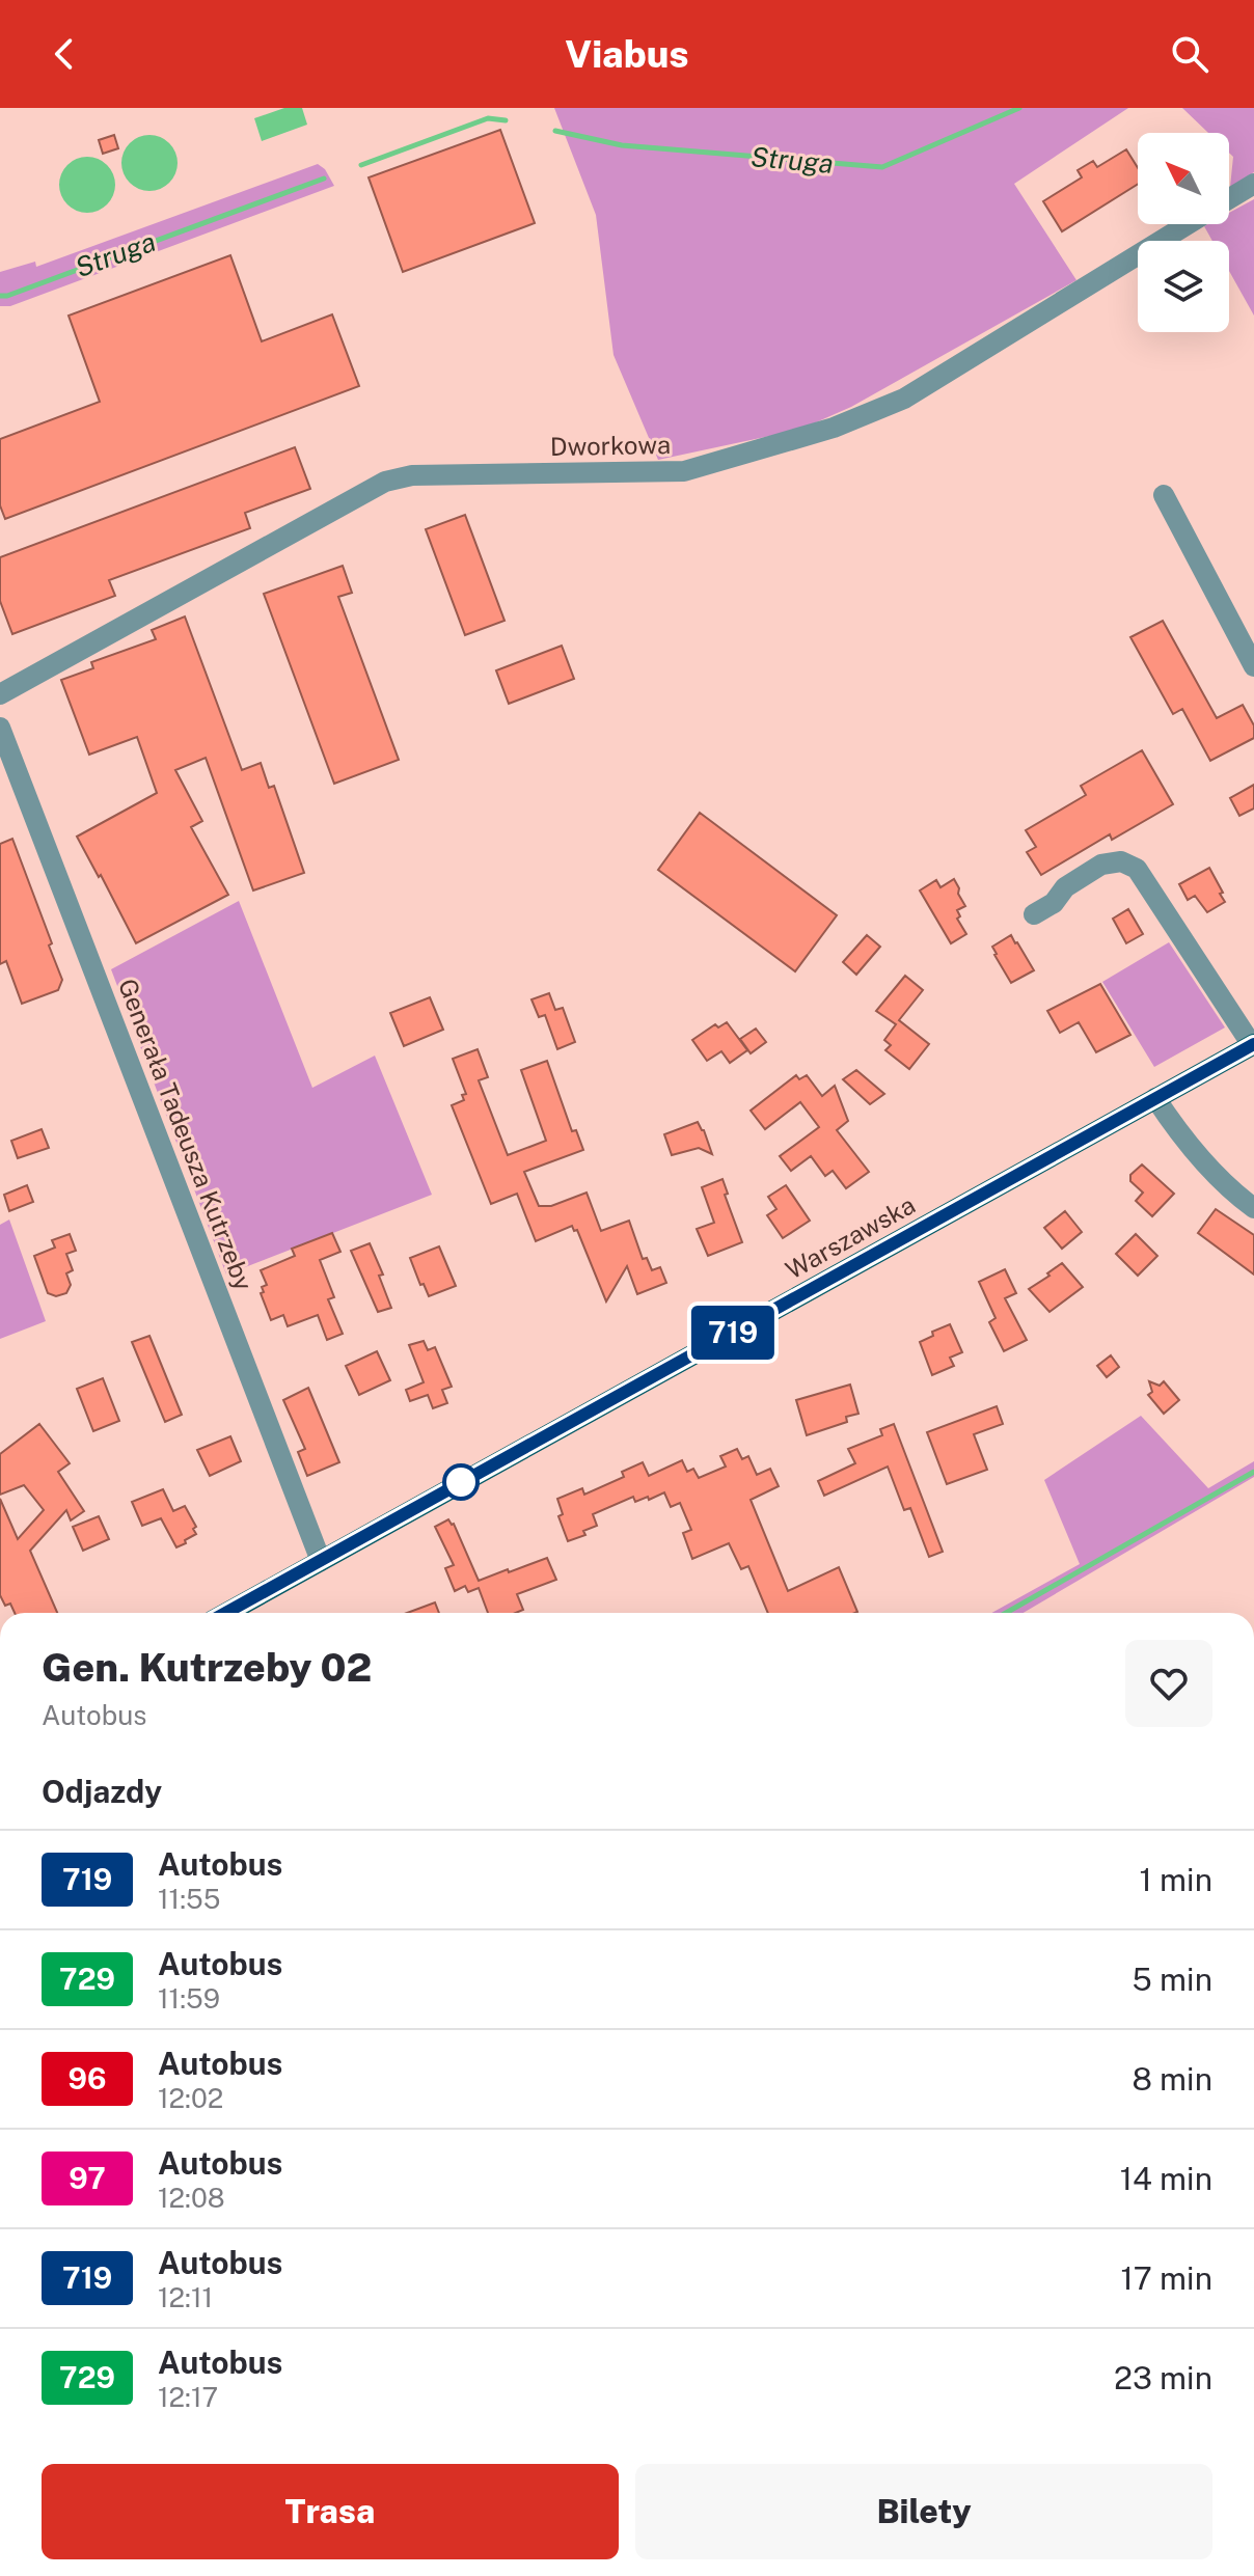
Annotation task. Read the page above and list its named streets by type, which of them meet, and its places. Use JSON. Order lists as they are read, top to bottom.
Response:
{
  "streets": {
    "main road": ["Warszawska"],
    "street": ["Dworkowa", "Generała Tadeusza Kutrzeby"]
  },
  "crossings": [
    ["Generała Tadeusza Kutrzeby", "Warszawska"]
  ],
  "water": ["Struga"],
  "lines": ["bus line 719"],
  "north": "top left",
  "page": {
    "header": "Viabus",
    "on_map": "719",
    "heading": [
      ["Gen. Kutrzeby 02", "Autobus"],
      "Odjazdy"
    ],
    "list": [
      {
        "mark": "719",
        "name": "Autobus",
        "note": "11:55",
        "value": "1 min"
      },
      {
        "mark": "729",
        "name": "Autobus",
        "note": "11:59",
        "value": "5 min"
      },
      {
        "mark": "96",
        "name": "Autobus",
        "note": "12:02",
        "value": "8 min"
      },
      {
        "mark": "97",
        "name": "Autobus",
        "note": "12:08",
        "value": "14 min"
      },
      {
        "mark": "719",
        "name": "Autobus",
        "note": "12:11",
        "value": "17 min"
      },
      {
        "mark": "729",
        "name": "Autobus",
        "note": "12:17",
        "value": "23 min"
      }
    ],
    "buttons": ["Trasa", "Bilety"]
  }
}
